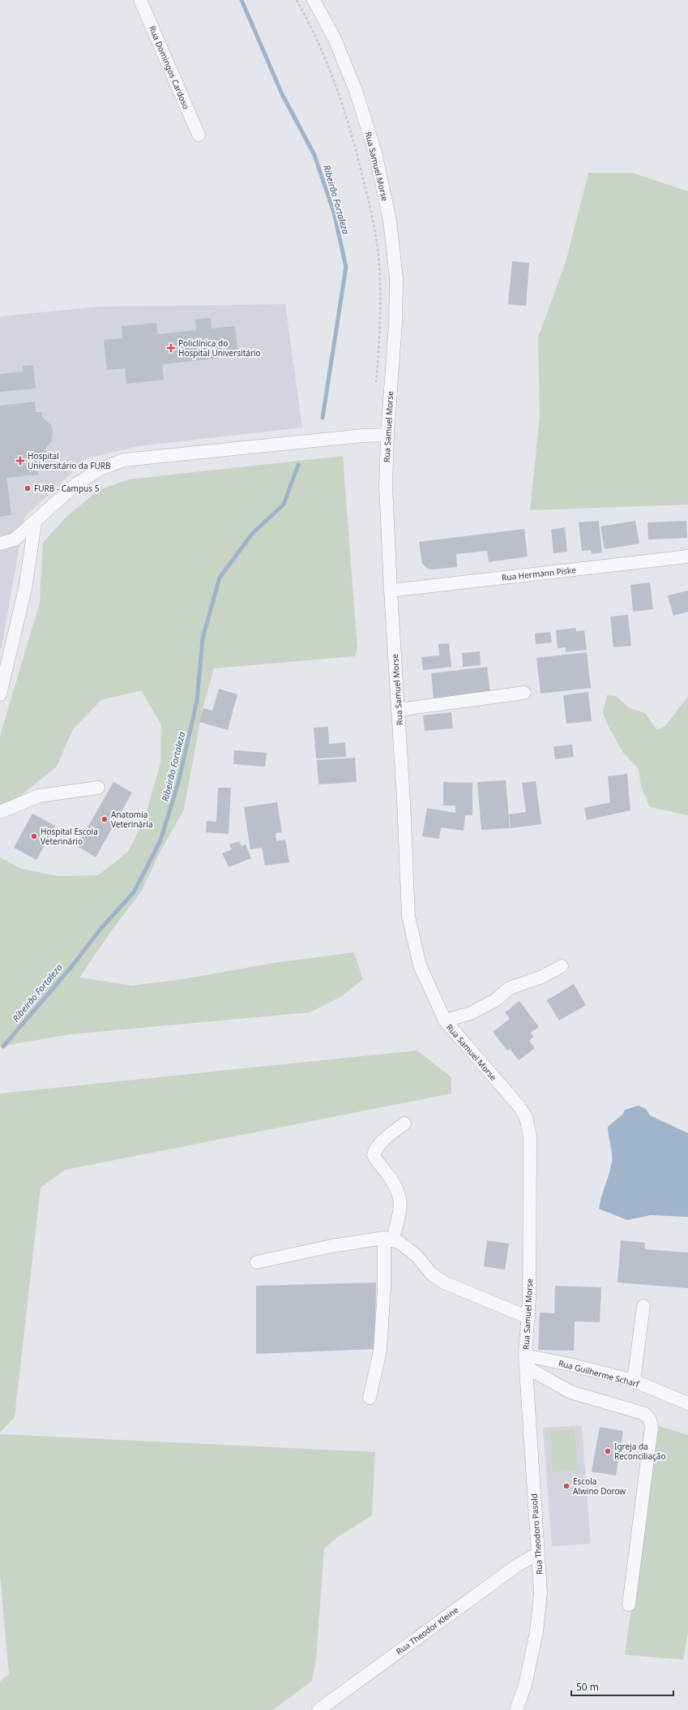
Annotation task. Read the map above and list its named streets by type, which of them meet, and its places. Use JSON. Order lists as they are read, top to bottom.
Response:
{
  "streets": {
    "street": [
      "Rua Domingos Cardoso",
      "Rua Samuel Morse",
      "Rua Hermann Piske",
      "Rua Guilherme Scharf",
      "Rua Theodoro Pasold",
      "Rua Theodor Kleine"
    ]
  },
  "crossings": [
    ["Rua Samuel Morse", "Rua Hermann Piske"],
    ["Rua Samuel Morse", "Rua Guilherme Scharf"],
    ["Rua Samuel Morse", "Rua Theodoro Pasold"],
    ["Rua Guilherme Scharf", "Rua Theodoro Pasold"],
    ["Rua Theodoro Pasold", "Rua Theodor Kleine"]
  ],
  "water": ["Ribeirão Fortaleza"],
  "places": {
    "health": ["Policlínica do Hospital Universitário", "Hospital Universitário da FURB"],
    "other": [
      "FURB - Campus 5",
      "Anatomia Veterinária",
      "Hospital Escola Veterinário",
      "Igreja da Reconciliação",
      "Escola Alwino Dorow"
    ]
  },
  "scale_bar": "50 m"
}
